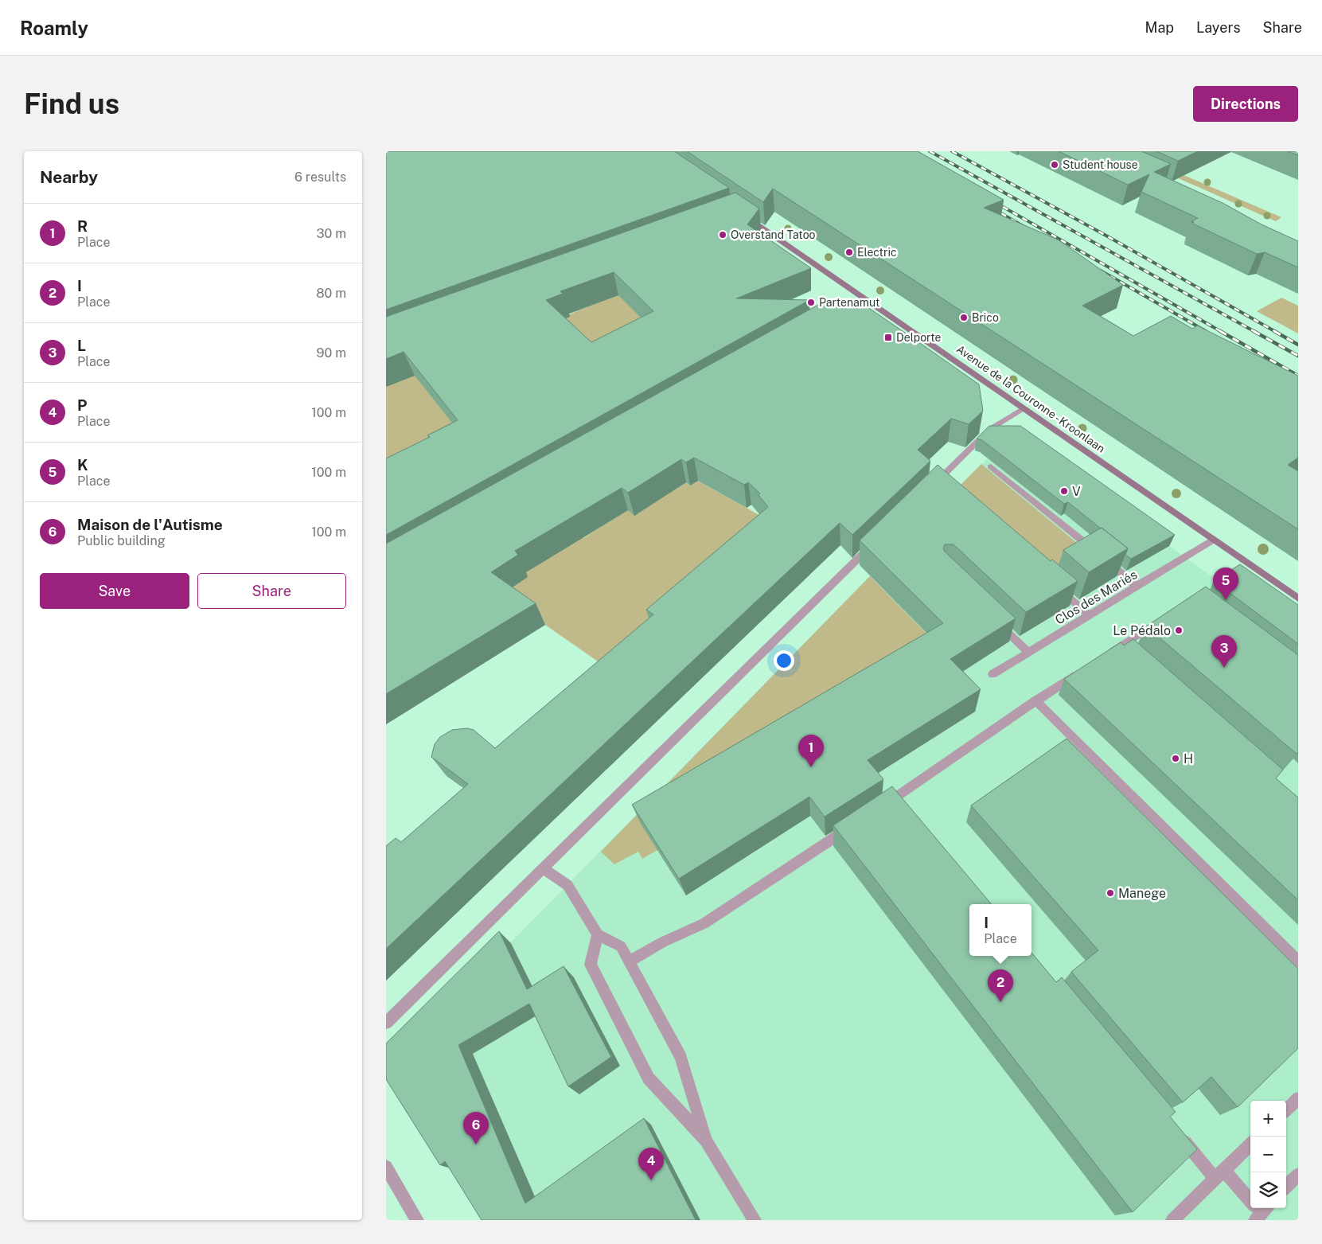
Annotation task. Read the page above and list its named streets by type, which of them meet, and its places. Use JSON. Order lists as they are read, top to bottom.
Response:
{
  "streets": {
    "main road": ["Avenue de la Couronne - Kroonlaan"],
    "street": ["Clos des Mariés"]
  },
  "crossings": [
    ["Avenue de la Couronne - Kroonlaan", "Clos des Mariés"]
  ],
  "places": {
    "other": [
      "Student house",
      "Overstand Tatoo",
      "Electric",
      "Partenamut",
      "Brico",
      "V",
      "Le Pédalo",
      "H",
      "Manege"
    ],
    "transit": ["Delporte"]
  },
  "page": {
    "header": "Roamly",
    "nav": ["Map", "Layers", "Share"],
    "buttons": [
      "Directions",
      ["Save", "Share"]
    ],
    "title": "Find us",
    "heading": ["Nearby", "6 results"],
    "list": [
      {
        "mark": "1",
        "name": "R",
        "note": "Place",
        "value": "30 m"
      },
      {
        "mark": "2",
        "name": "I",
        "note": "Place",
        "value": "80 m"
      },
      {
        "mark": "3",
        "name": "L",
        "note": "Place",
        "value": "90 m"
      },
      {
        "mark": "4",
        "name": "P",
        "note": "Place",
        "value": "100 m"
      },
      {
        "mark": "5",
        "name": "K",
        "note": "Place",
        "value": "100 m"
      },
      {
        "mark": "6",
        "name": "Maison de l'Autisme",
        "note": "Public building",
        "value": "100 m"
      }
    ],
    "pins": [
      "5",
      "3",
      "1",
      "2",
      "6",
      "4"
    ],
    "popup": ["I", "Place"],
    "map_buttons": ["+", "−"]
  }
}
